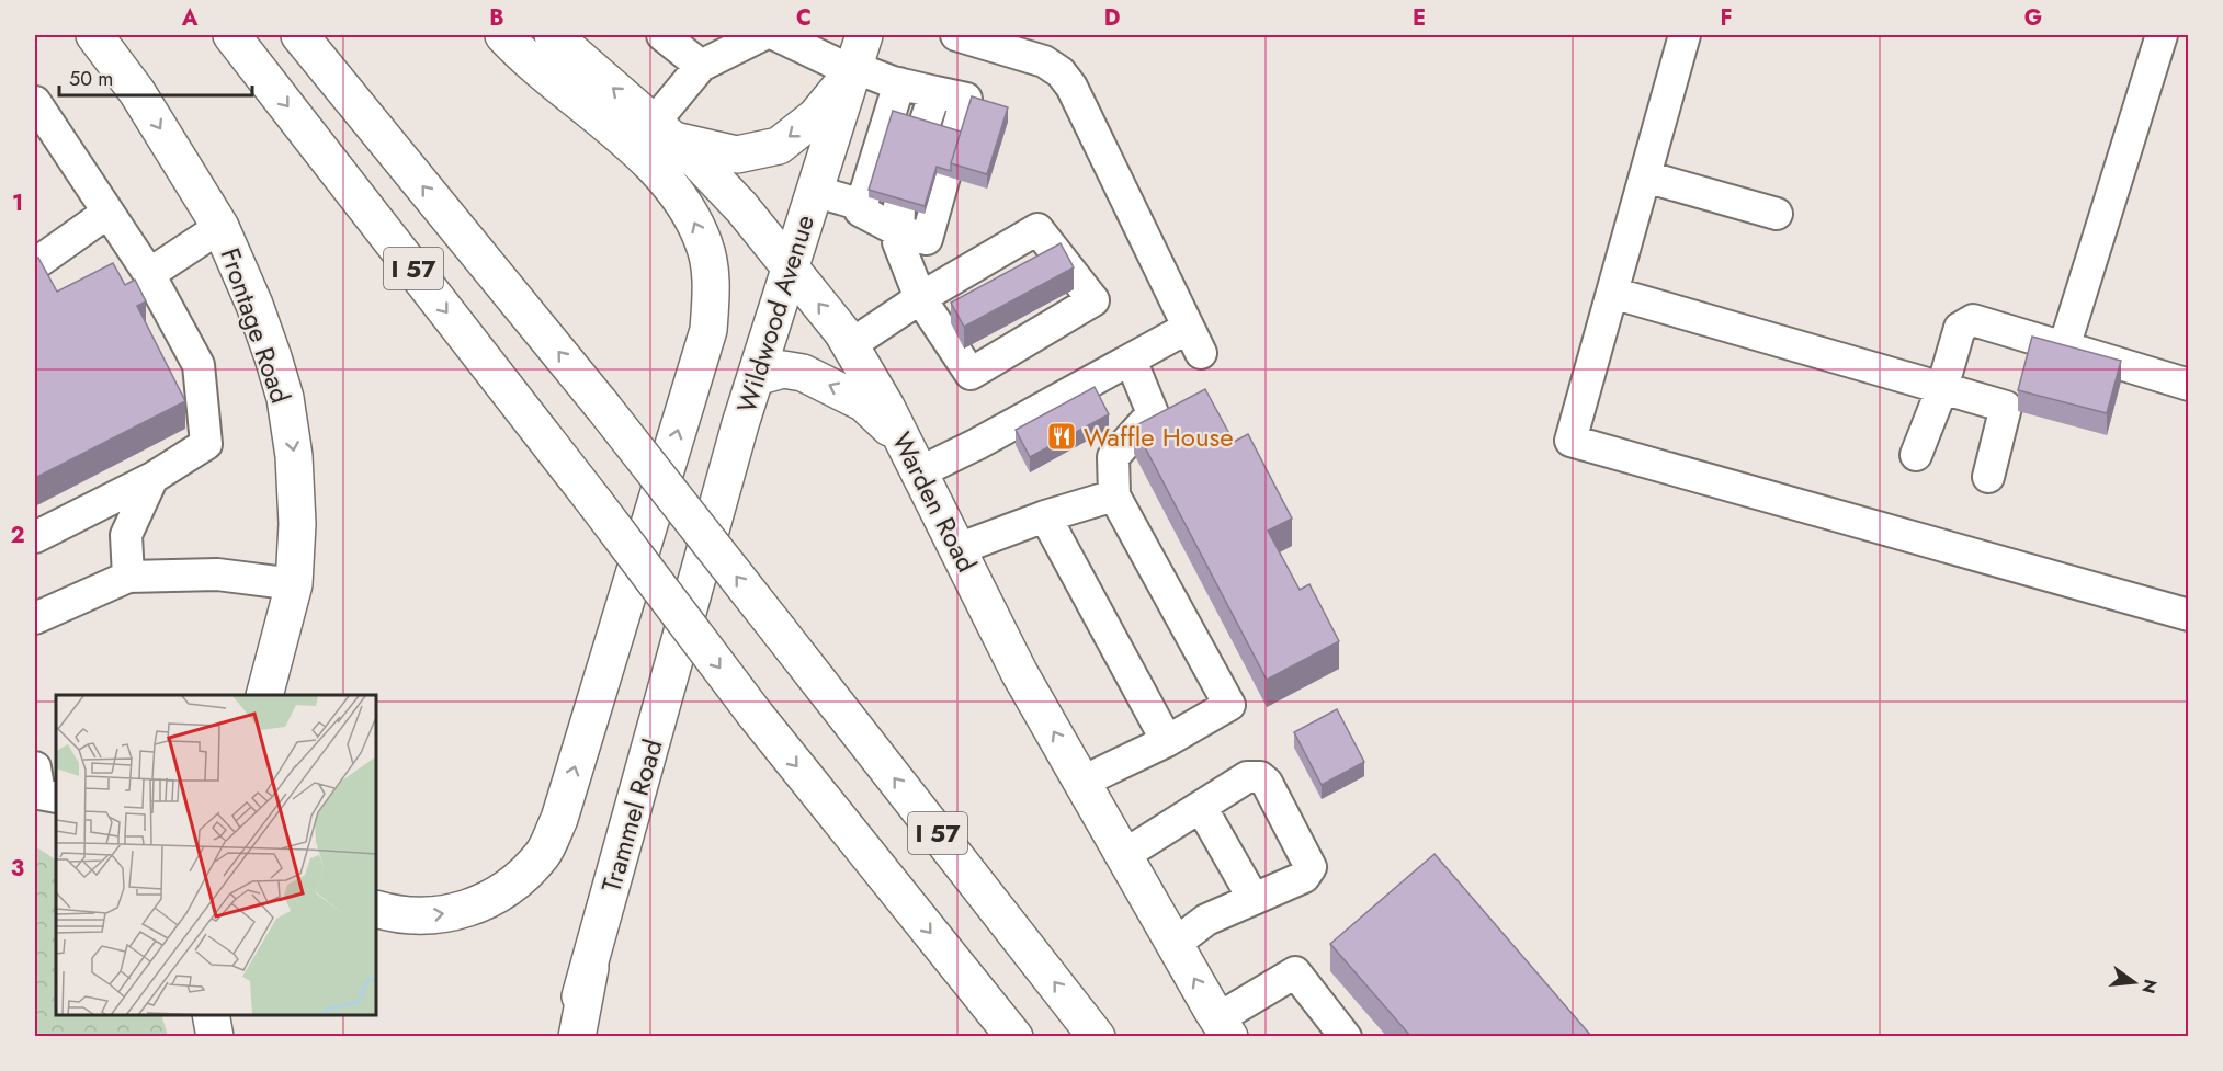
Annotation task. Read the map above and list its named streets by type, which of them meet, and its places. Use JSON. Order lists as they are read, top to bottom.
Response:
{
  "streets": {
    "main road": [
      "I 57",
      "Wildwood Avenue",
      "Frontage Road",
      "Warden Road",
      "Trammel Road"
    ]
  },
  "crossings": [
    ["Wildwood Avenue", "Warden Road"],
    ["Wildwood Avenue", "Trammel Road"]
  ],
  "places": {
    "restaurant": ["Waffle House"]
  },
  "scale_bar": "50 m",
  "north": "right",
  "grid": {
    "columns": [
      "A",
      "B",
      "C",
      "D",
      "E",
      "F",
      "G"
    ],
    "rows": ["1", "2", "3"]
  }
}
